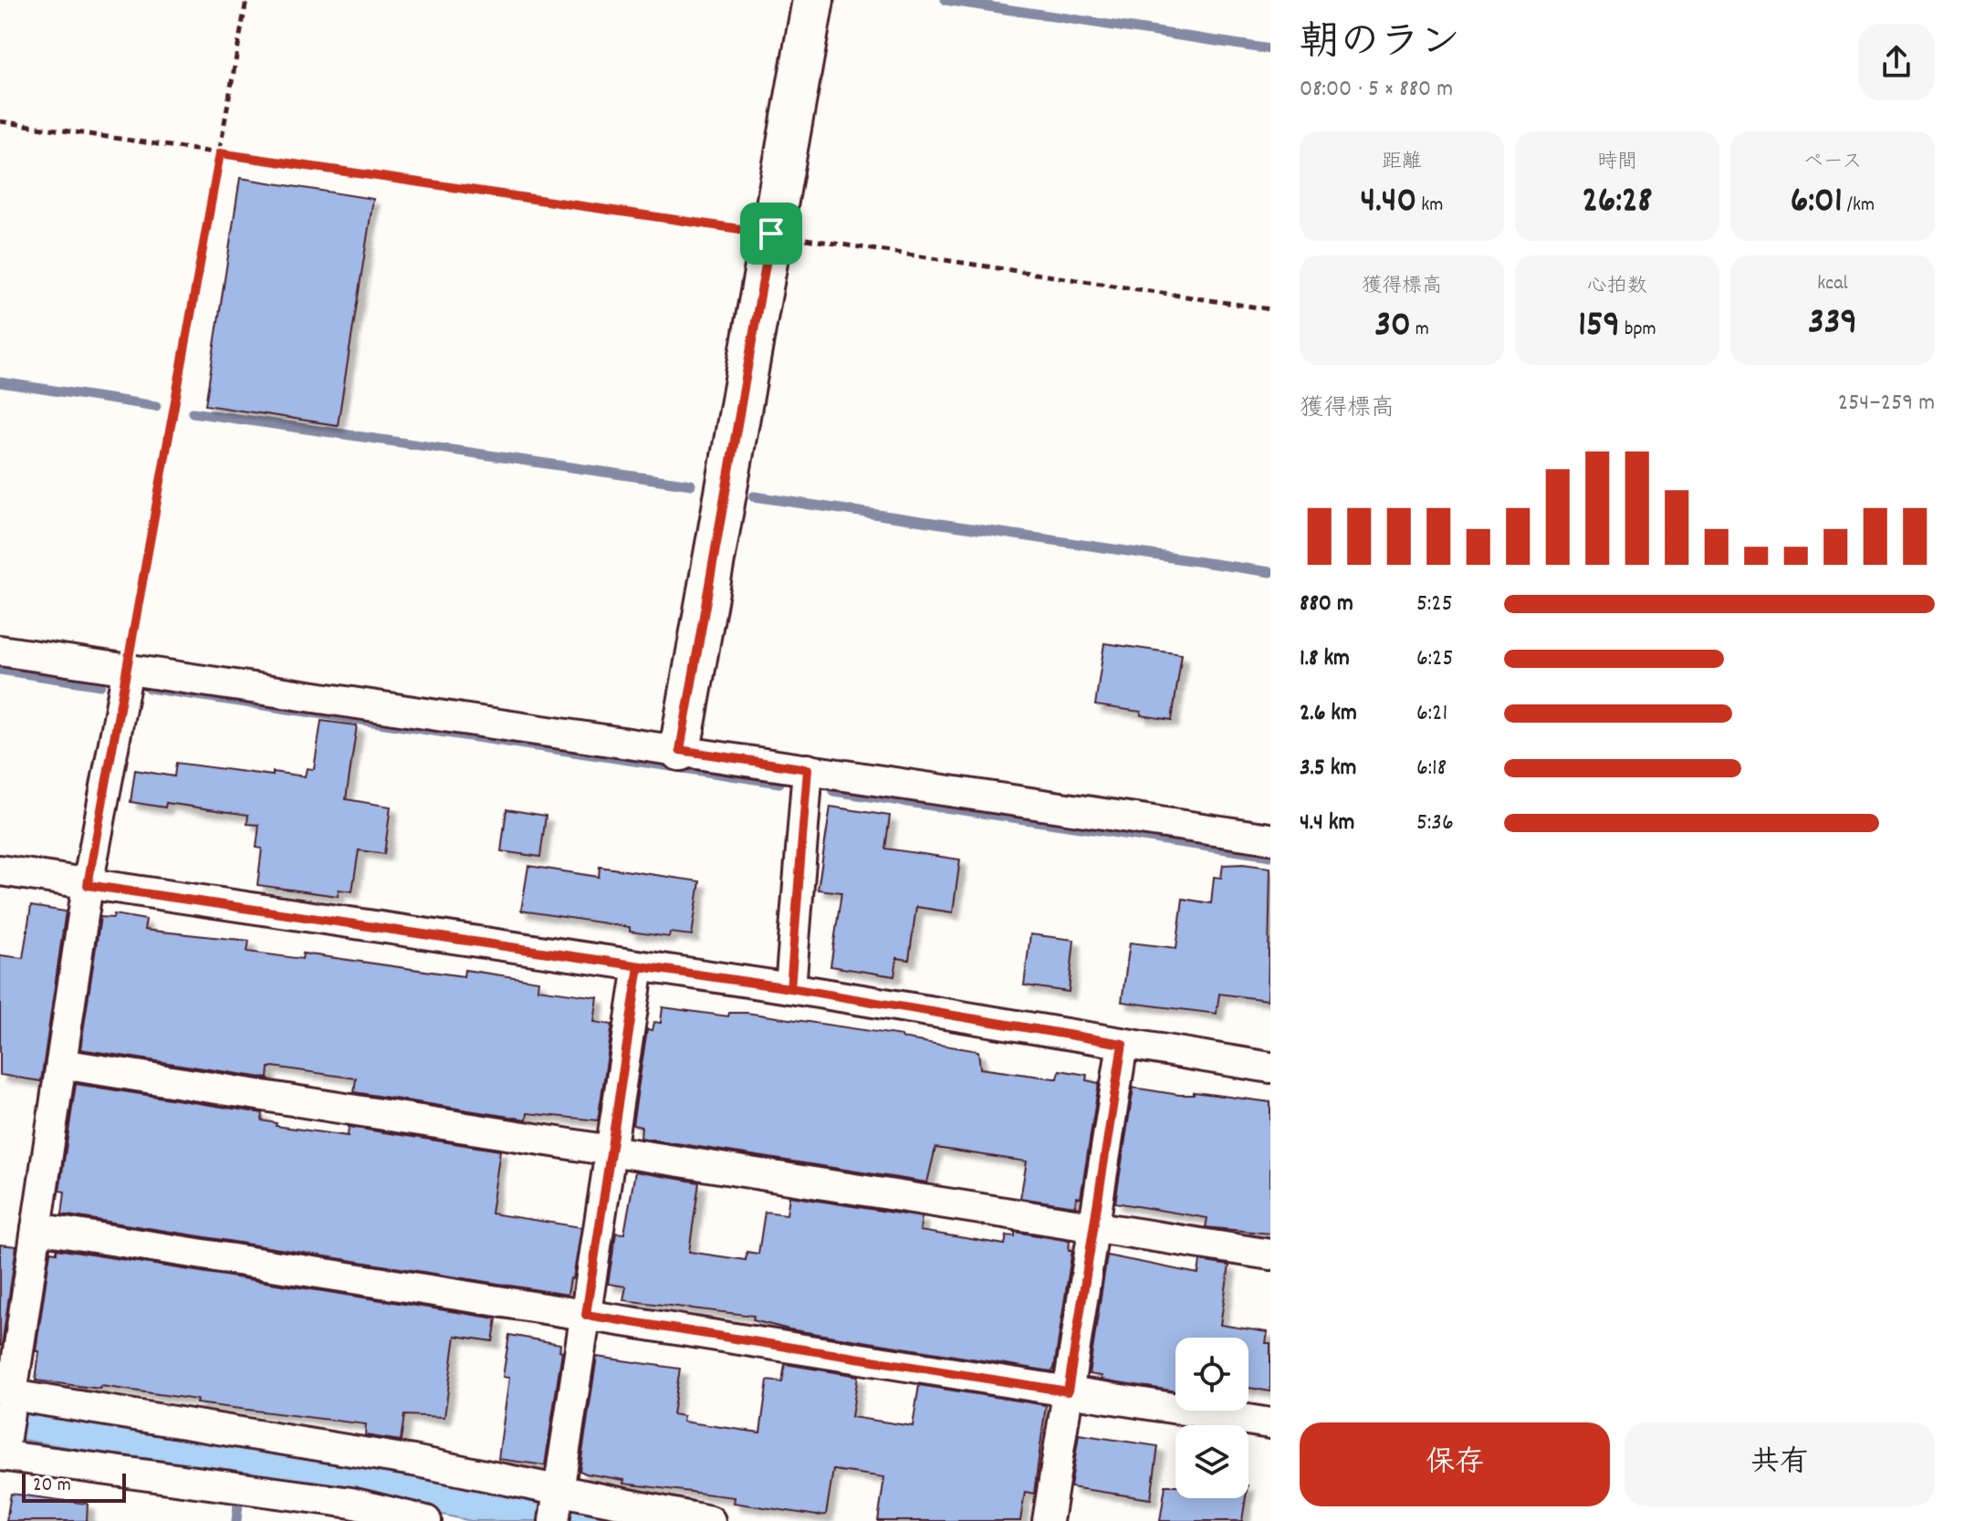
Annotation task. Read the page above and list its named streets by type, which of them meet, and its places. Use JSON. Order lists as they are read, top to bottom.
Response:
{
  "scale_bar": "20 m",
  "page": {
    "heading": ["朝のラン", "08:00 · 5 × 880 m"],
    "stats": [
      ["距離", "4.40 km"],
      ["時間", "26:28"],
      ["ペース", "6:01 /km"],
      ["獲得標高", "30 m"],
      ["心拍数", "159 bpm"],
      ["kcal", "339"]
    ],
    "chart": ["獲得標高", "254–259 m"],
    "list": [
      {
        "name": "880 m",
        "note": "5:25"
      },
      {
        "name": "1.8 km",
        "note": "6:25"
      },
      {
        "name": "2.6 km",
        "note": "6:21"
      },
      {
        "name": "3.5 km",
        "note": "6:18"
      },
      {
        "name": "4.4 km",
        "note": "5:36"
      }
    ],
    "buttons": ["保存", "共有"],
    "scale": "20 m"
  }
}
